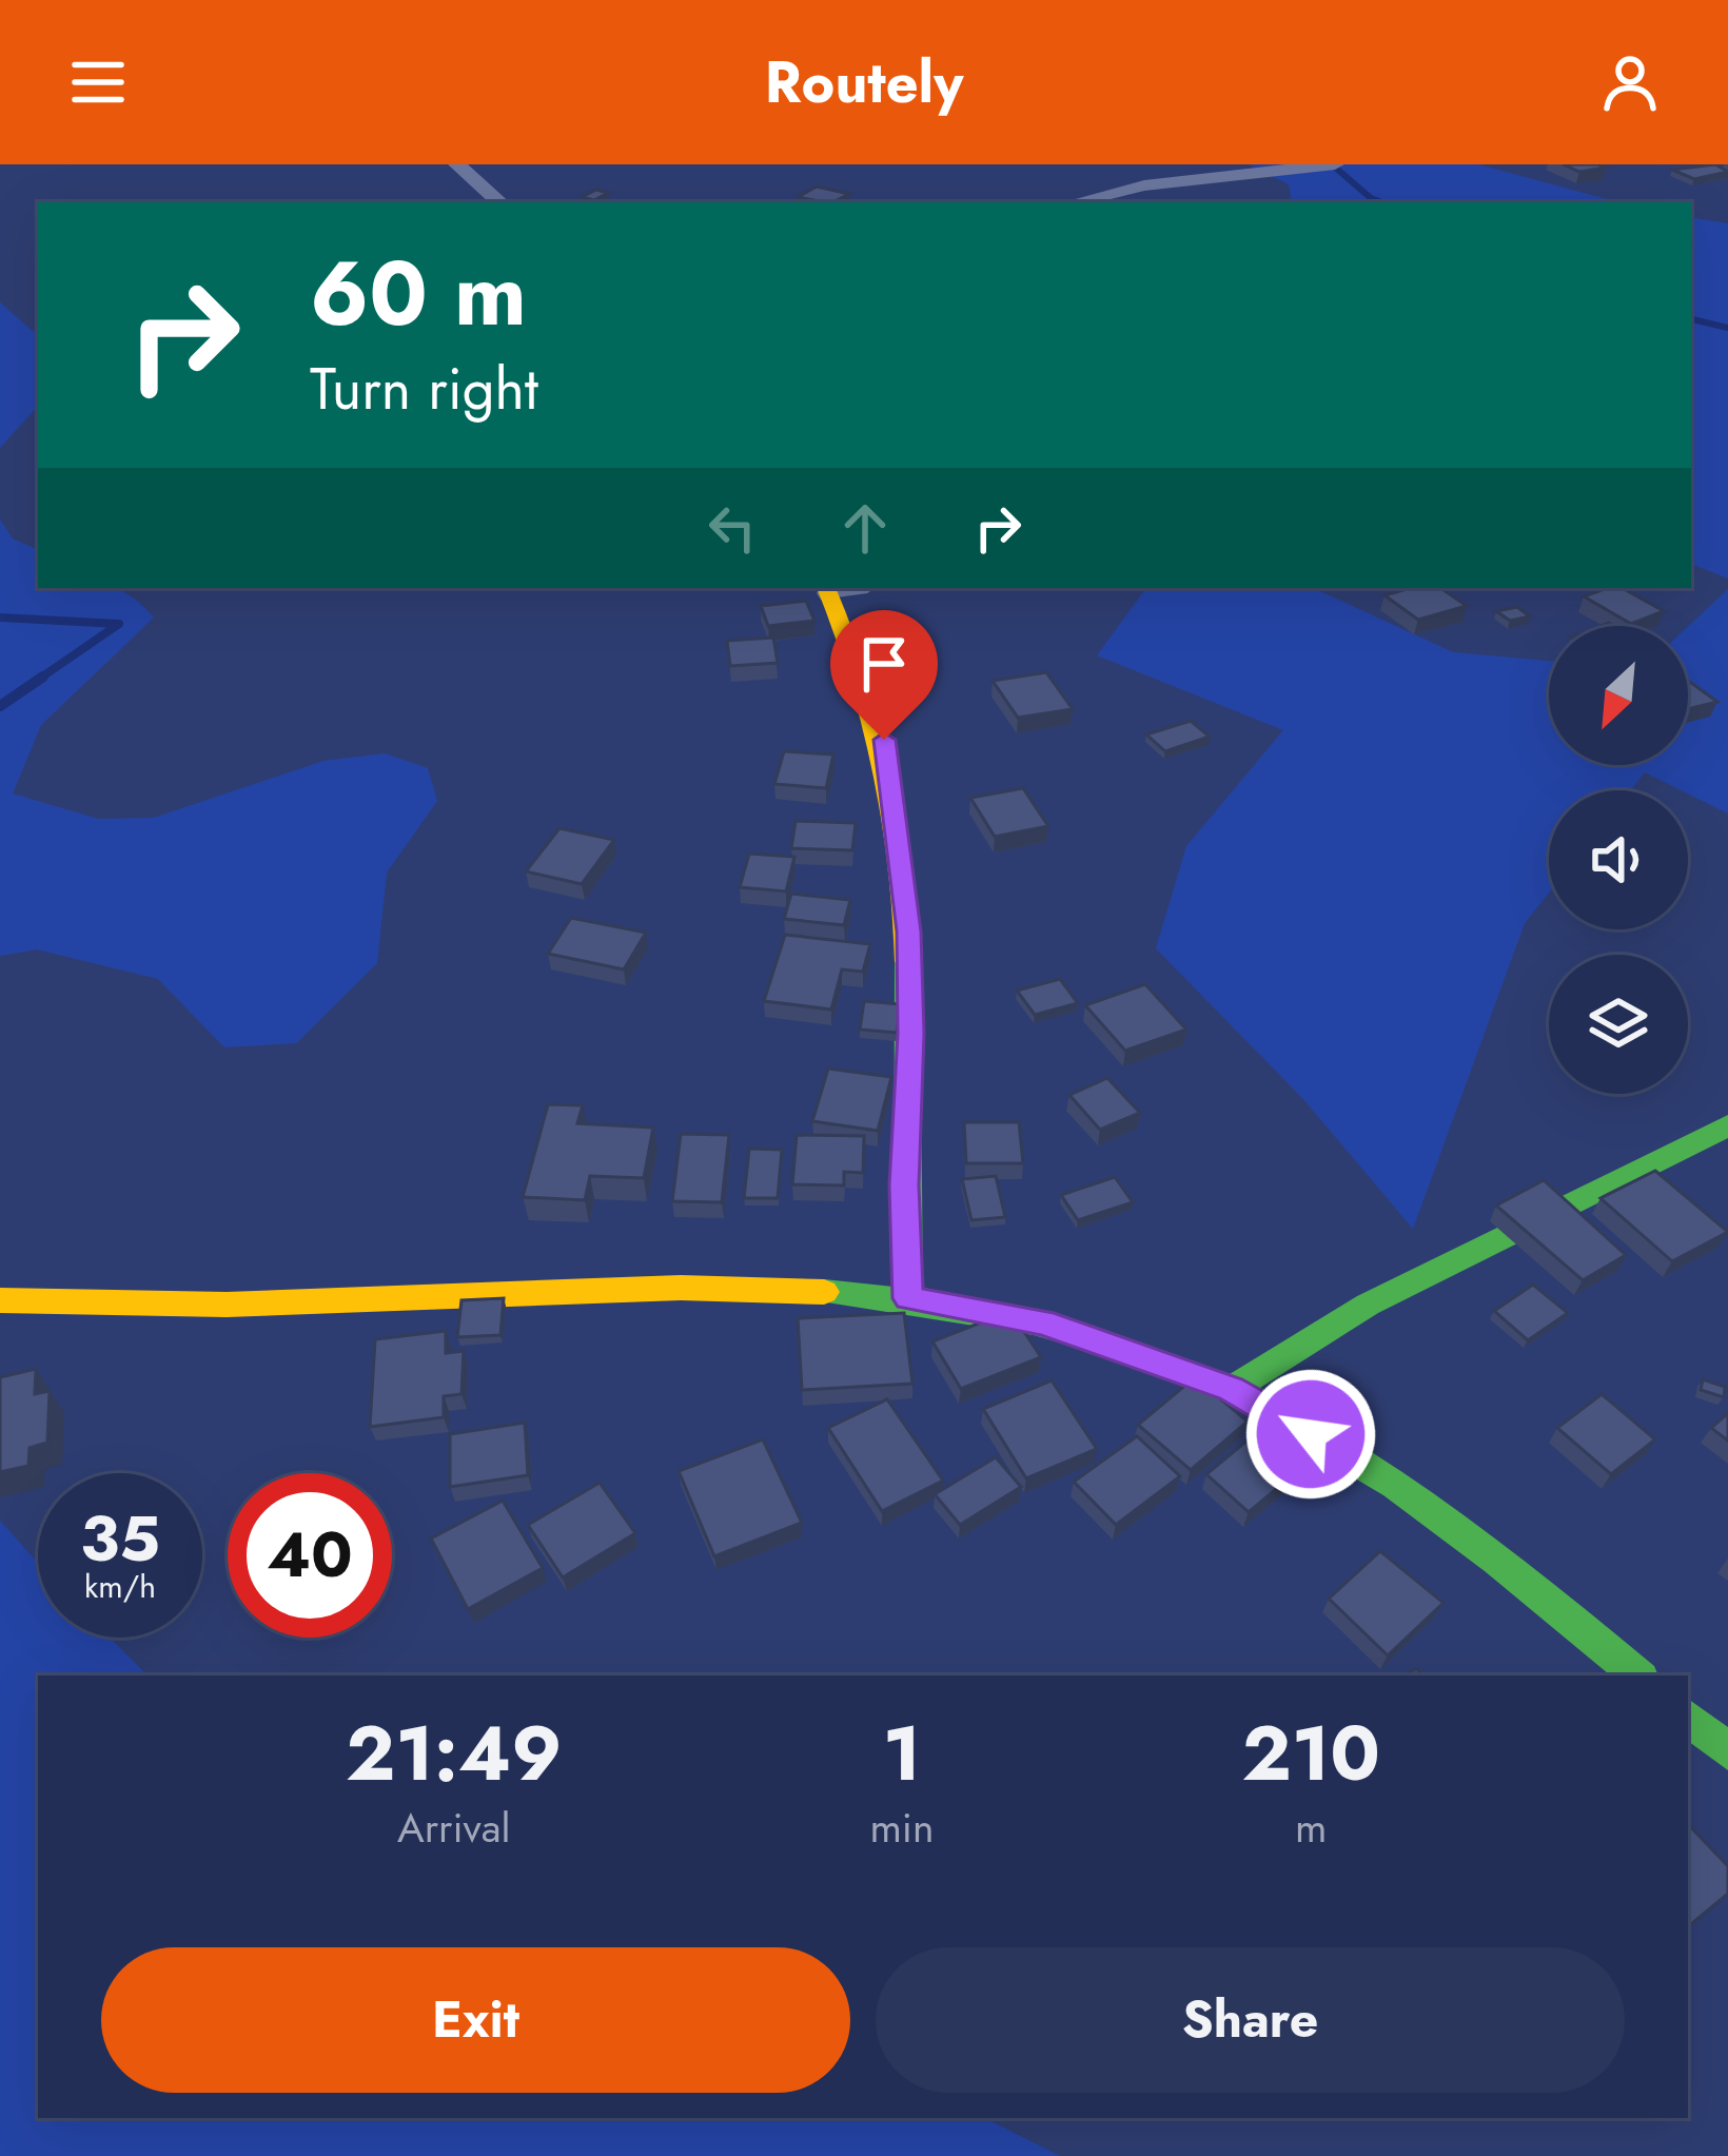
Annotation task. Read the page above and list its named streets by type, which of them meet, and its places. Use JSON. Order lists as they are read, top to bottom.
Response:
{
  "north": "bottom left",
  "page": {
    "header": "Routely",
    "turn": ["60 m", "Turn right"],
    "speed": "35 km/h",
    "limit": "40",
    "eta": [
      "21:49",
      "Arrival",
      "1",
      "min",
      "210",
      "m"
    ],
    "buttons": ["Exit", "Share"]
  }
}
